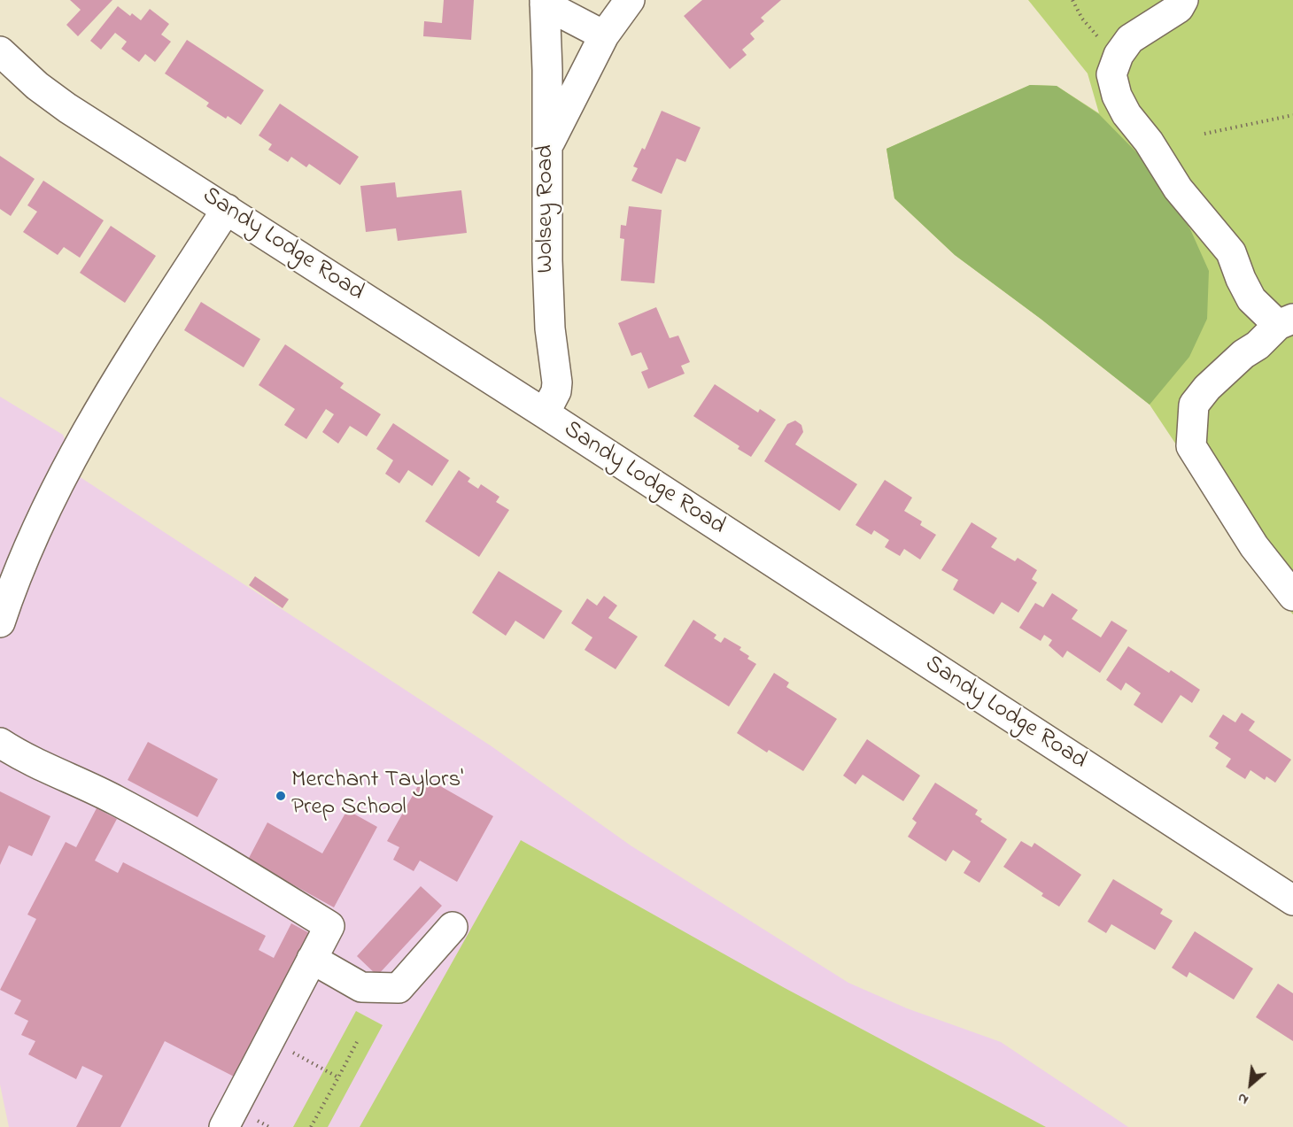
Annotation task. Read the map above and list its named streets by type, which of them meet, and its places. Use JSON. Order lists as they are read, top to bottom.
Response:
{
  "streets": {
    "street": ["Wolsey Road", "Sandy Lodge Road"]
  },
  "crossings": [
    ["Wolsey Road", "Sandy Lodge Road"]
  ],
  "places": ["Merchant Taylors' Prep School"],
  "north": "bottom left"
}
